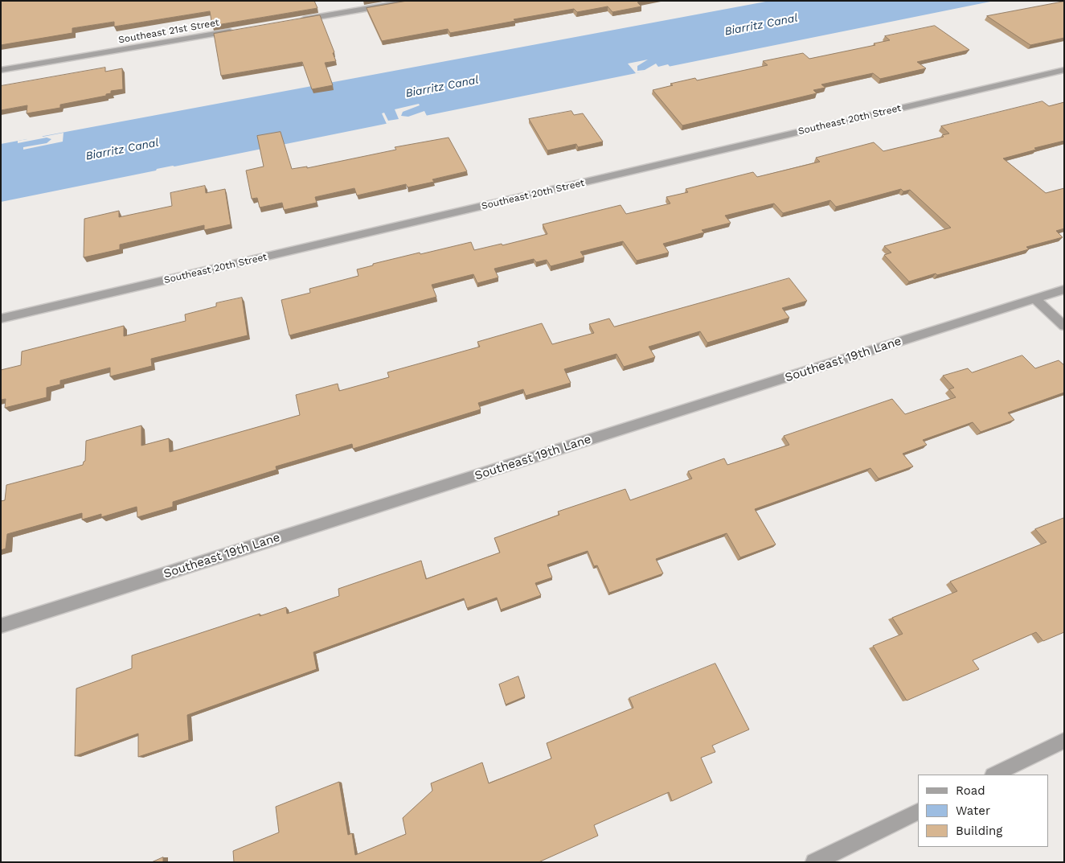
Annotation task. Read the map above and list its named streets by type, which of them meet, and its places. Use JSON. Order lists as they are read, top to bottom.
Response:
{
  "streets": {
    "street": ["Southeast 21st Street", "Southeast 20th Street", "Southeast 19th Lane"]
  },
  "water": ["Biarritz Canal"],
  "legend": ["Road", "Water", "Building"]
}
